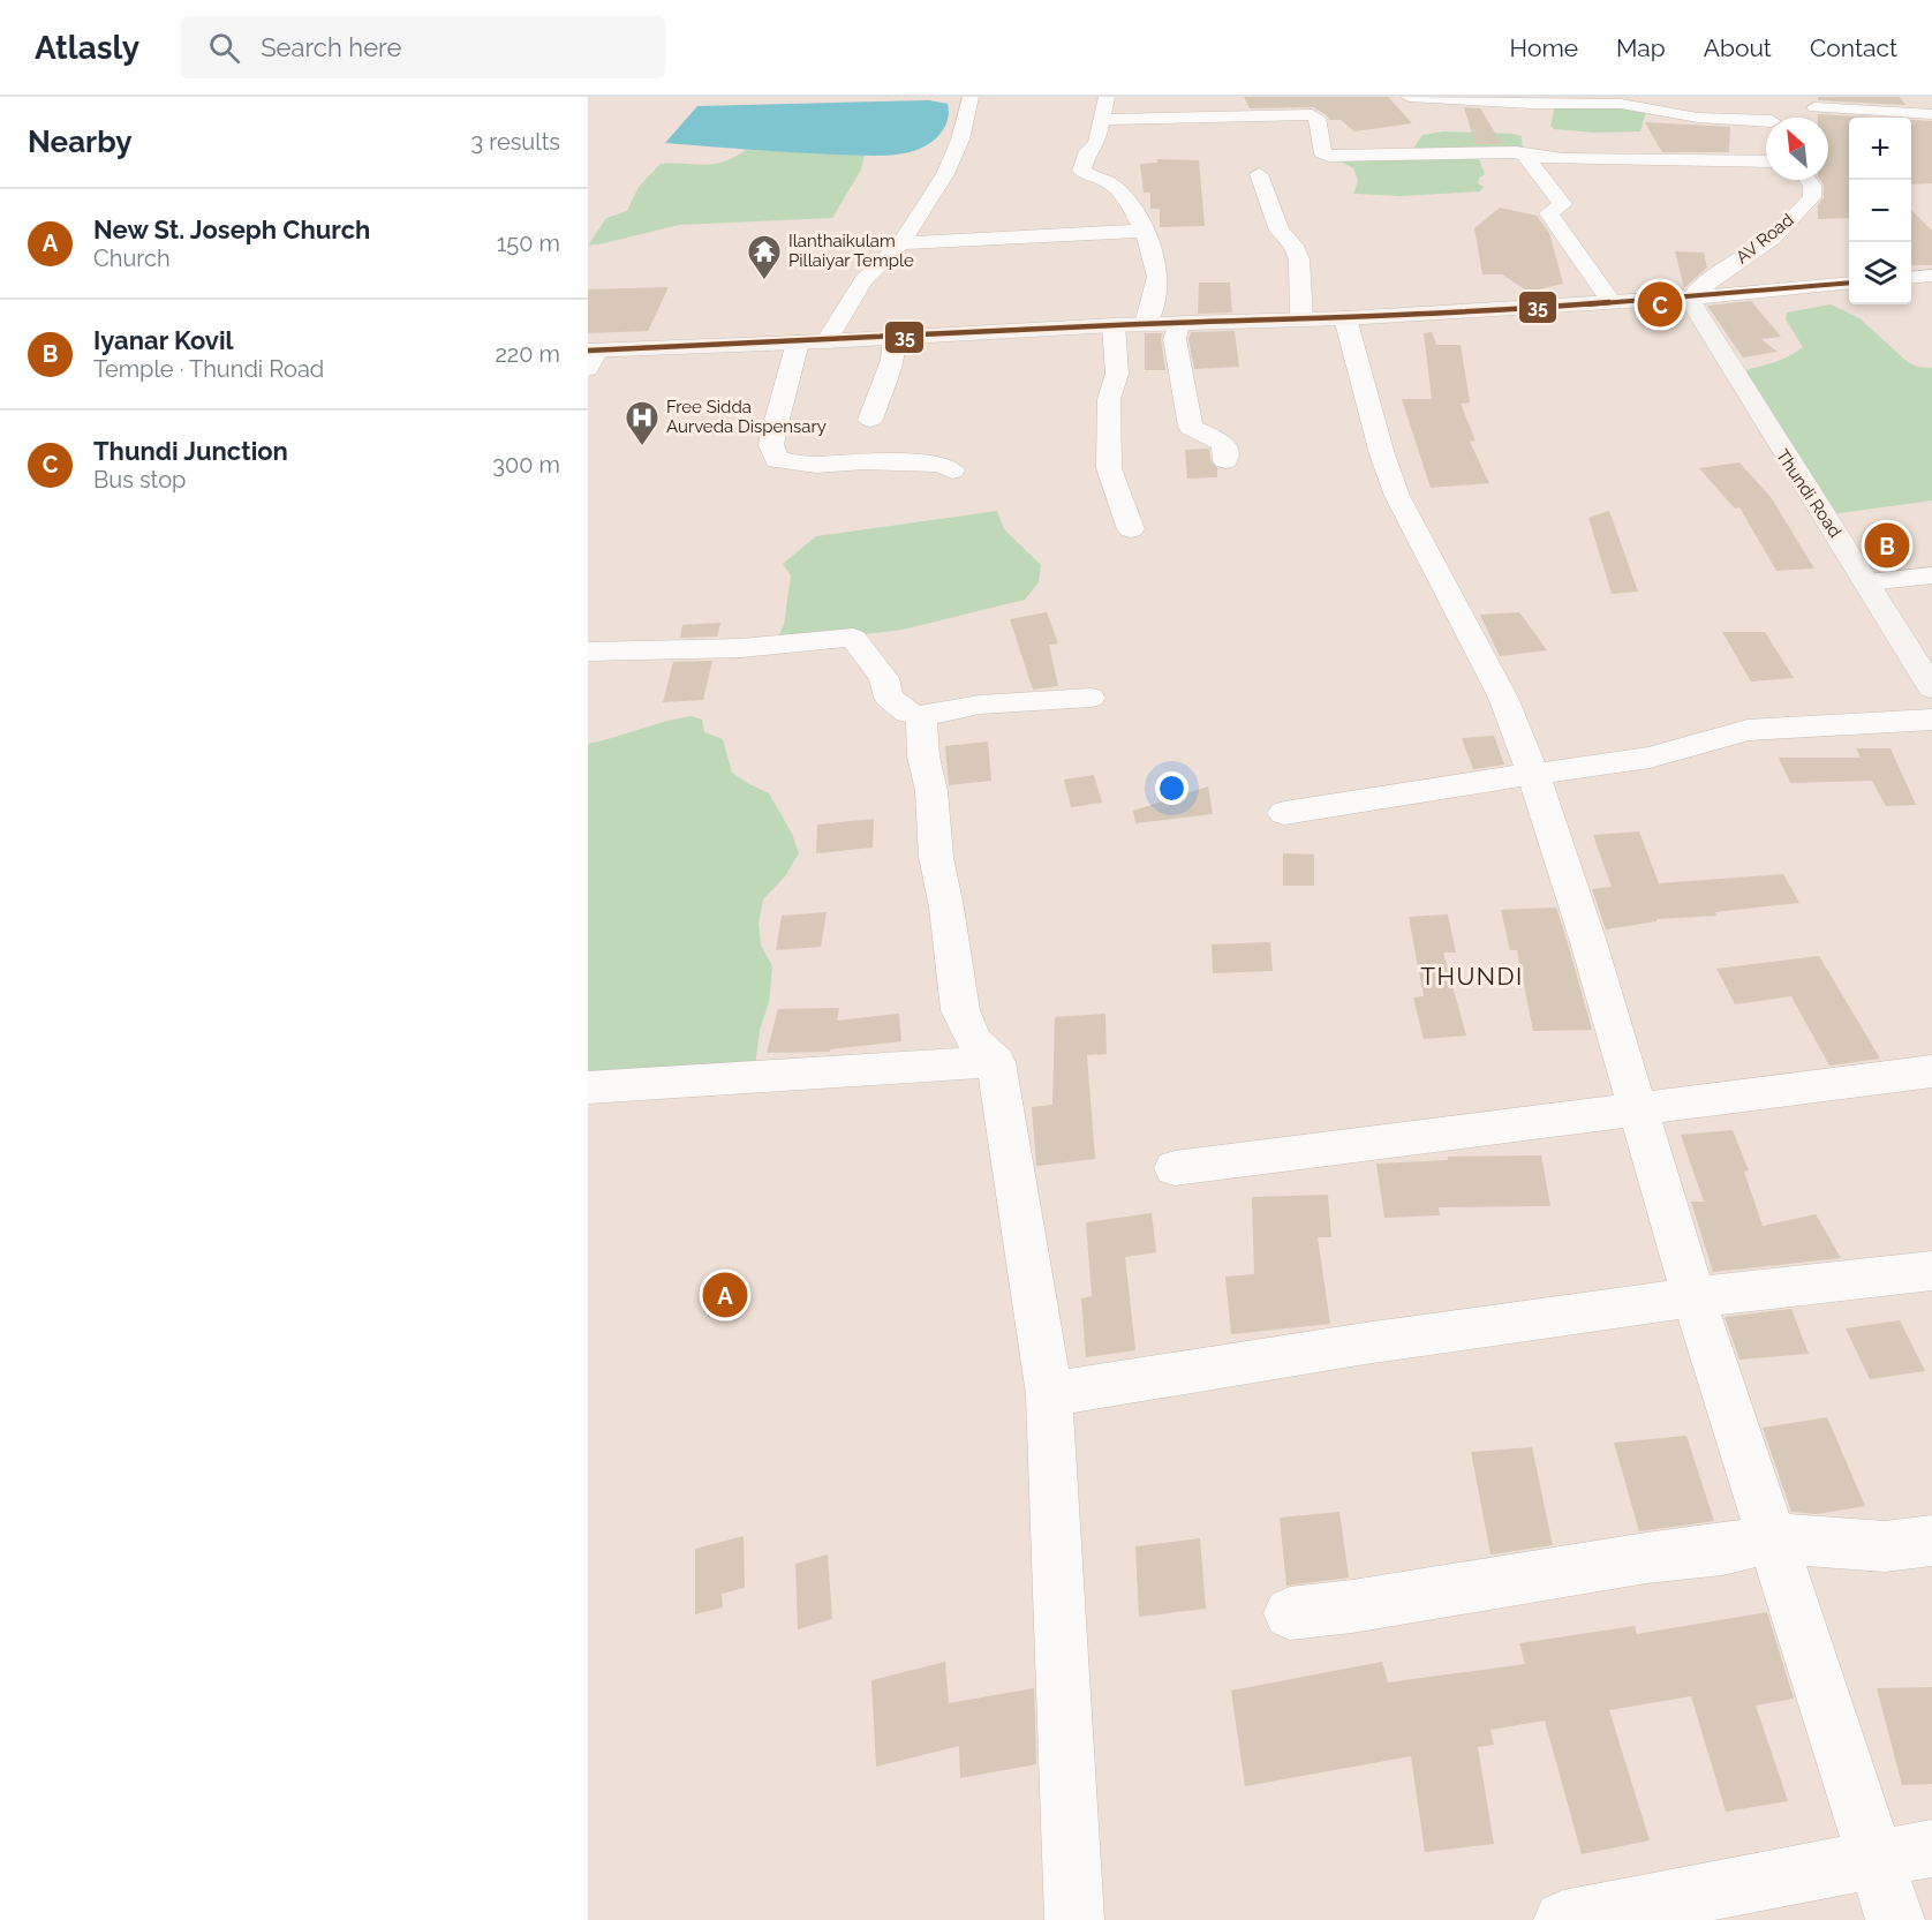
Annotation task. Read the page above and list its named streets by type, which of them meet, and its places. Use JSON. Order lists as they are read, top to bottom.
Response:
{
  "streets": {
    "main road": ["Thundi Road"],
    "street": ["AV Road"]
  },
  "crossings": [
    ["AV Road", "Thundi Road"]
  ],
  "districts": ["THUNDI"],
  "places": {
    "temple": ["Ilanthaikulam Pillaiyar Temple"],
    "hospital": ["Free Sidda Aurveda Dispensary"]
  },
  "lines": ["transit line 35"],
  "north": "top left",
  "page": {
    "header": "Atlasly",
    "search": "Search here",
    "nav": [
      "Home",
      "Map",
      "About",
      "Contact"
    ],
    "heading": ["Nearby", "3 results"],
    "map_buttons": ["+", "−"],
    "list": [
      {
        "mark": "A",
        "name": "New St. Joseph Church",
        "note": "Church",
        "value": "150 m"
      },
      {
        "mark": "B",
        "name": "Iyanar Kovil",
        "note": "Temple · Thundi Road",
        "value": "220 m"
      },
      {
        "mark": "C",
        "name": "Thundi Junction",
        "note": "Bus stop",
        "value": "300 m"
      }
    ],
    "pins": ["C", "B", "A"]
  }
}
